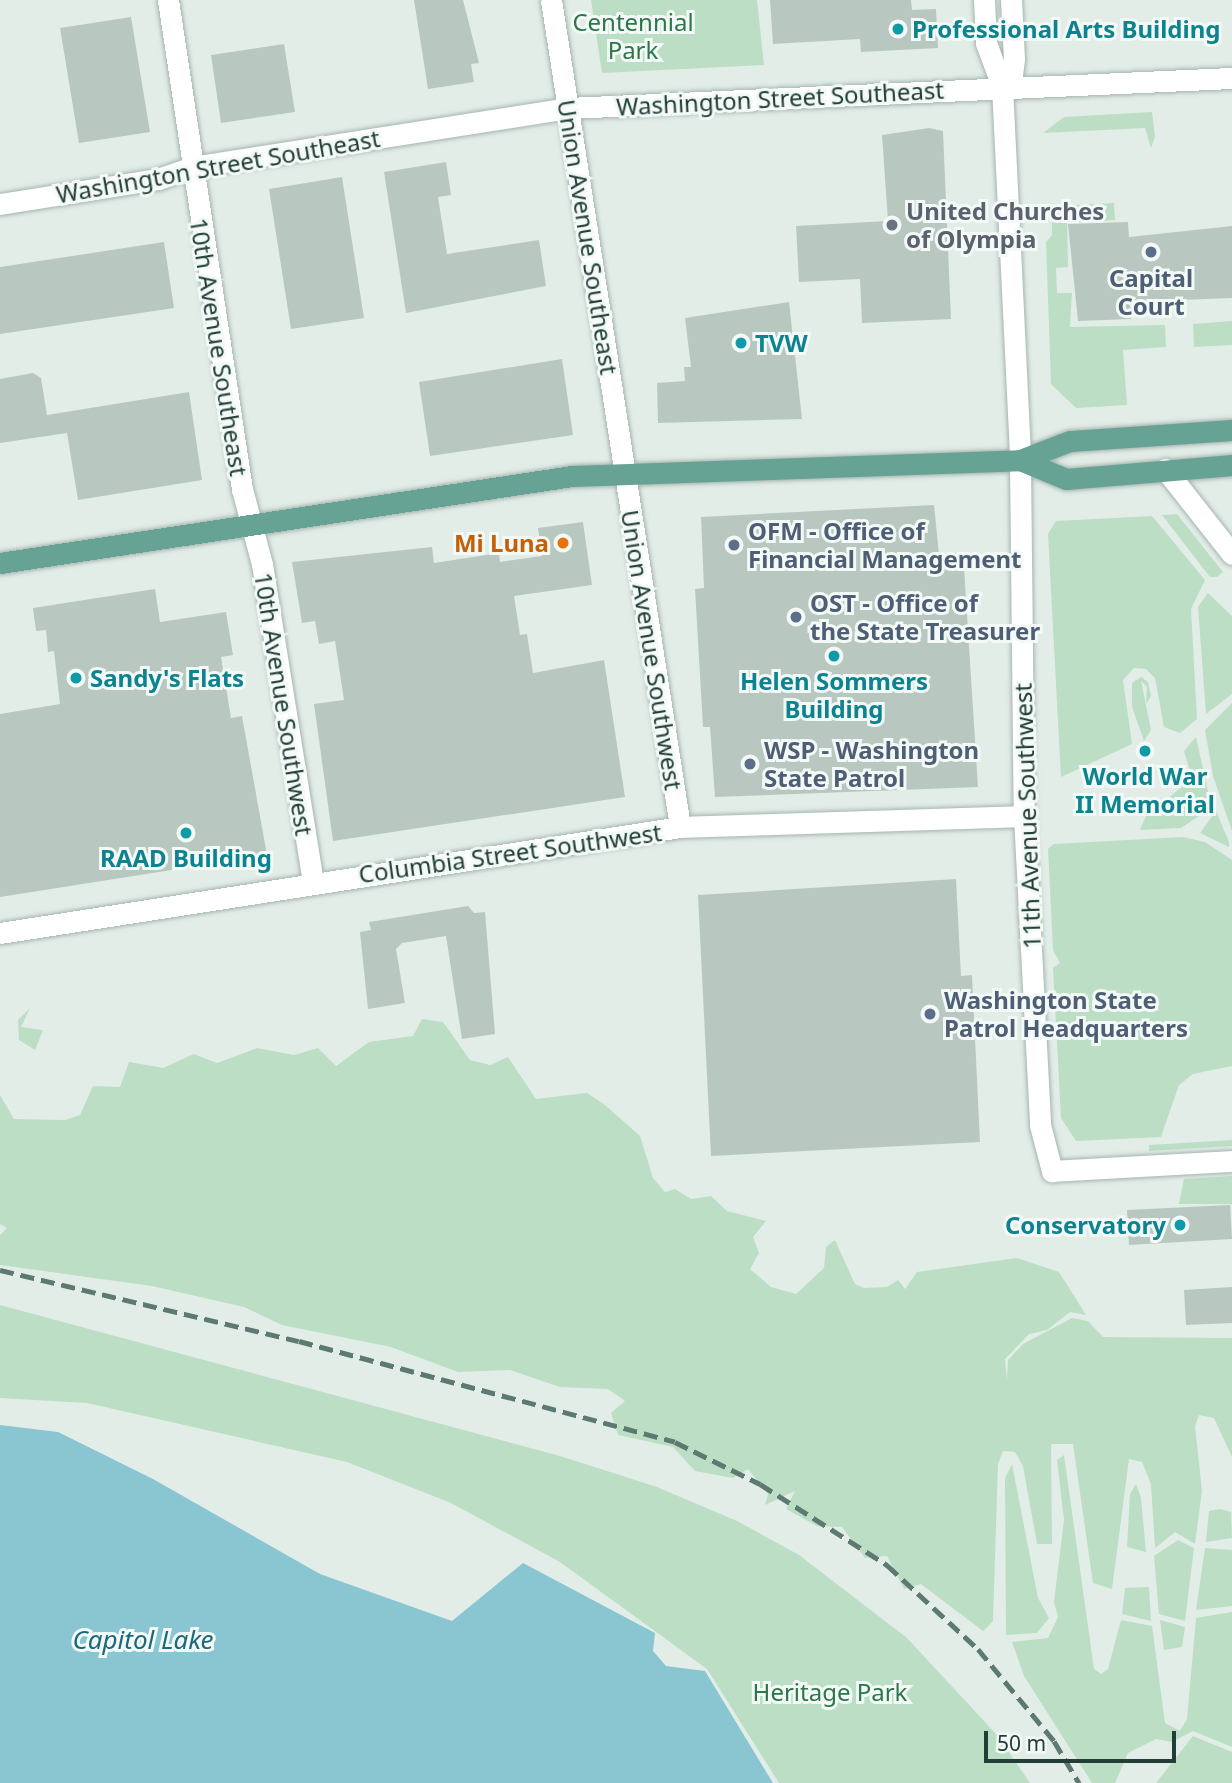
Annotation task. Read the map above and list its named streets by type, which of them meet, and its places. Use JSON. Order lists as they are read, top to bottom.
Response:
{
  "streets": {
    "street": [
      "Washington Street Southeast",
      "Union Avenue Southeast",
      "10th Avenue Southeast",
      "Union Avenue Southwest",
      "10th Avenue Southwest",
      "11th Avenue Southwest",
      "Columbia Street Southwest"
    ]
  },
  "crossings": [
    ["Washington Street Southeast", "Union Avenue Southeast"],
    ["Washington Street Southeast", "10th Avenue Southeast"],
    ["Washington Street Southeast", "11th Avenue Southwest"],
    ["Union Avenue Southeast", "Union Avenue Southwest"],
    ["10th Avenue Southeast", "10th Avenue Southwest"],
    ["Union Avenue Southwest", "Columbia Street Southwest"],
    ["10th Avenue Southwest", "Columbia Street Southwest"],
    ["11th Avenue Southwest", "Columbia Street Southwest"]
  ],
  "water": ["Capitol Lake"],
  "parks": ["Centennial Park", "Heritage Park"],
  "places": [
    "Professional Arts Building",
    "United Churches of Olympia",
    "Capital Court",
    "TVW",
    "Mi Luna",
    "OFM - Office of Financial Management",
    "OST - Office of the State Treasurer",
    "Helen Sommers Building",
    "Sandy's Flats",
    "World War II Memorial",
    "WSP - Washington State Patrol",
    "RAAD Building",
    "Washington State Patrol Headquarters",
    "Conservatory"
  ],
  "scale_bar": "50 m"
}
